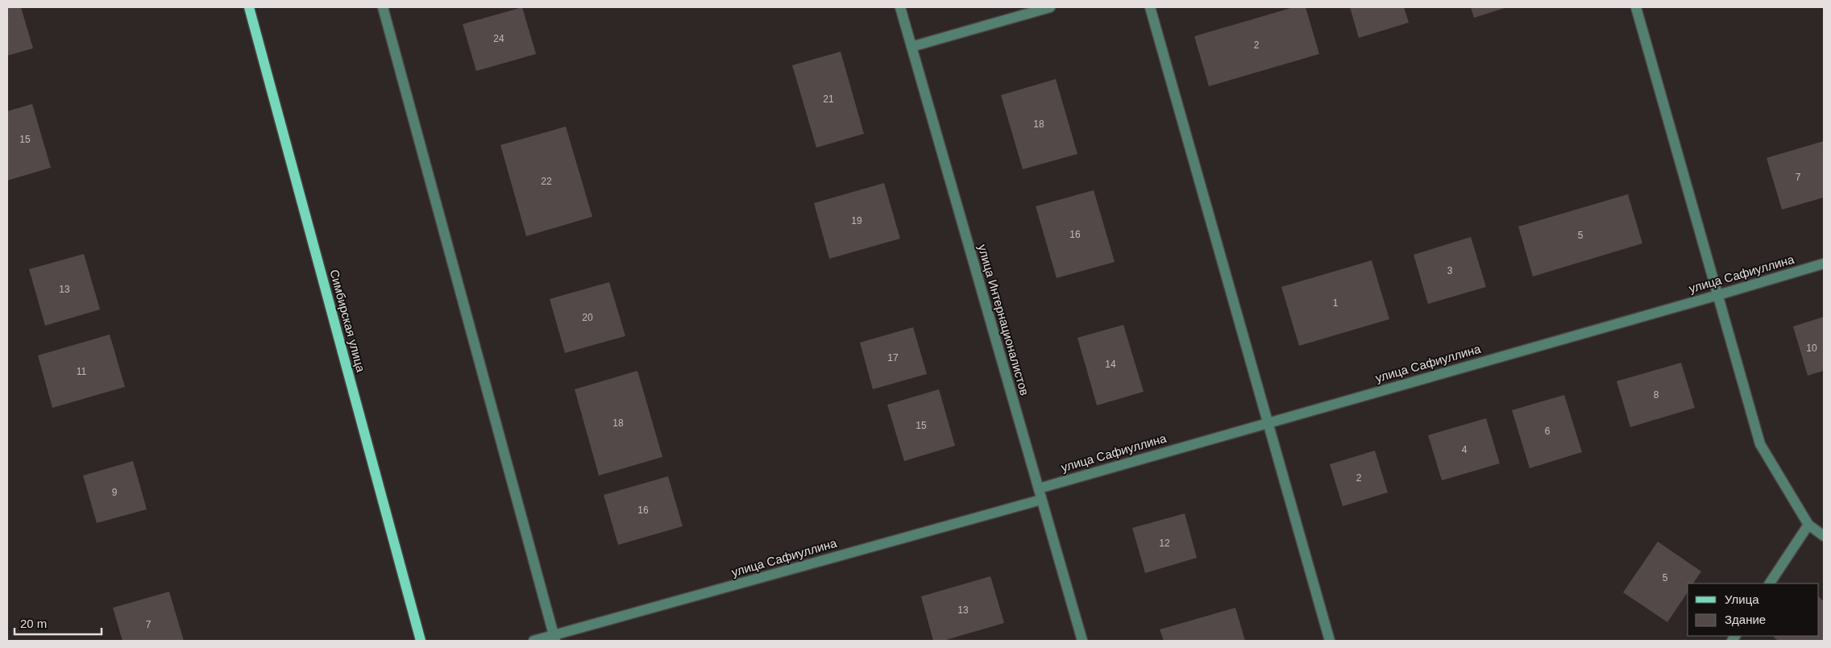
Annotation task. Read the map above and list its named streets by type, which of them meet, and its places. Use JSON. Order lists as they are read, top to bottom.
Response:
{
  "streets": {
    "main road": ["Симбирская улица"],
    "street": ["улица Сафиуллина", "улица Интернационалистов"]
  },
  "crossings": [
    ["улица Сафиуллина", "улица Интернационалистов"]
  ],
  "house_numbers": [
    "24",
    "2",
    "21",
    "18",
    "15",
    "7",
    "22",
    "19",
    "16",
    "5",
    "3",
    "13",
    "1",
    "20",
    "10",
    "17",
    "14",
    "11",
    "8",
    "18",
    "15",
    "6",
    "4",
    "2",
    "9",
    "16",
    "12",
    "5",
    "13",
    "7"
  ],
  "legend": ["Улица", "Здание"],
  "scale_bar": "20 m"
}
